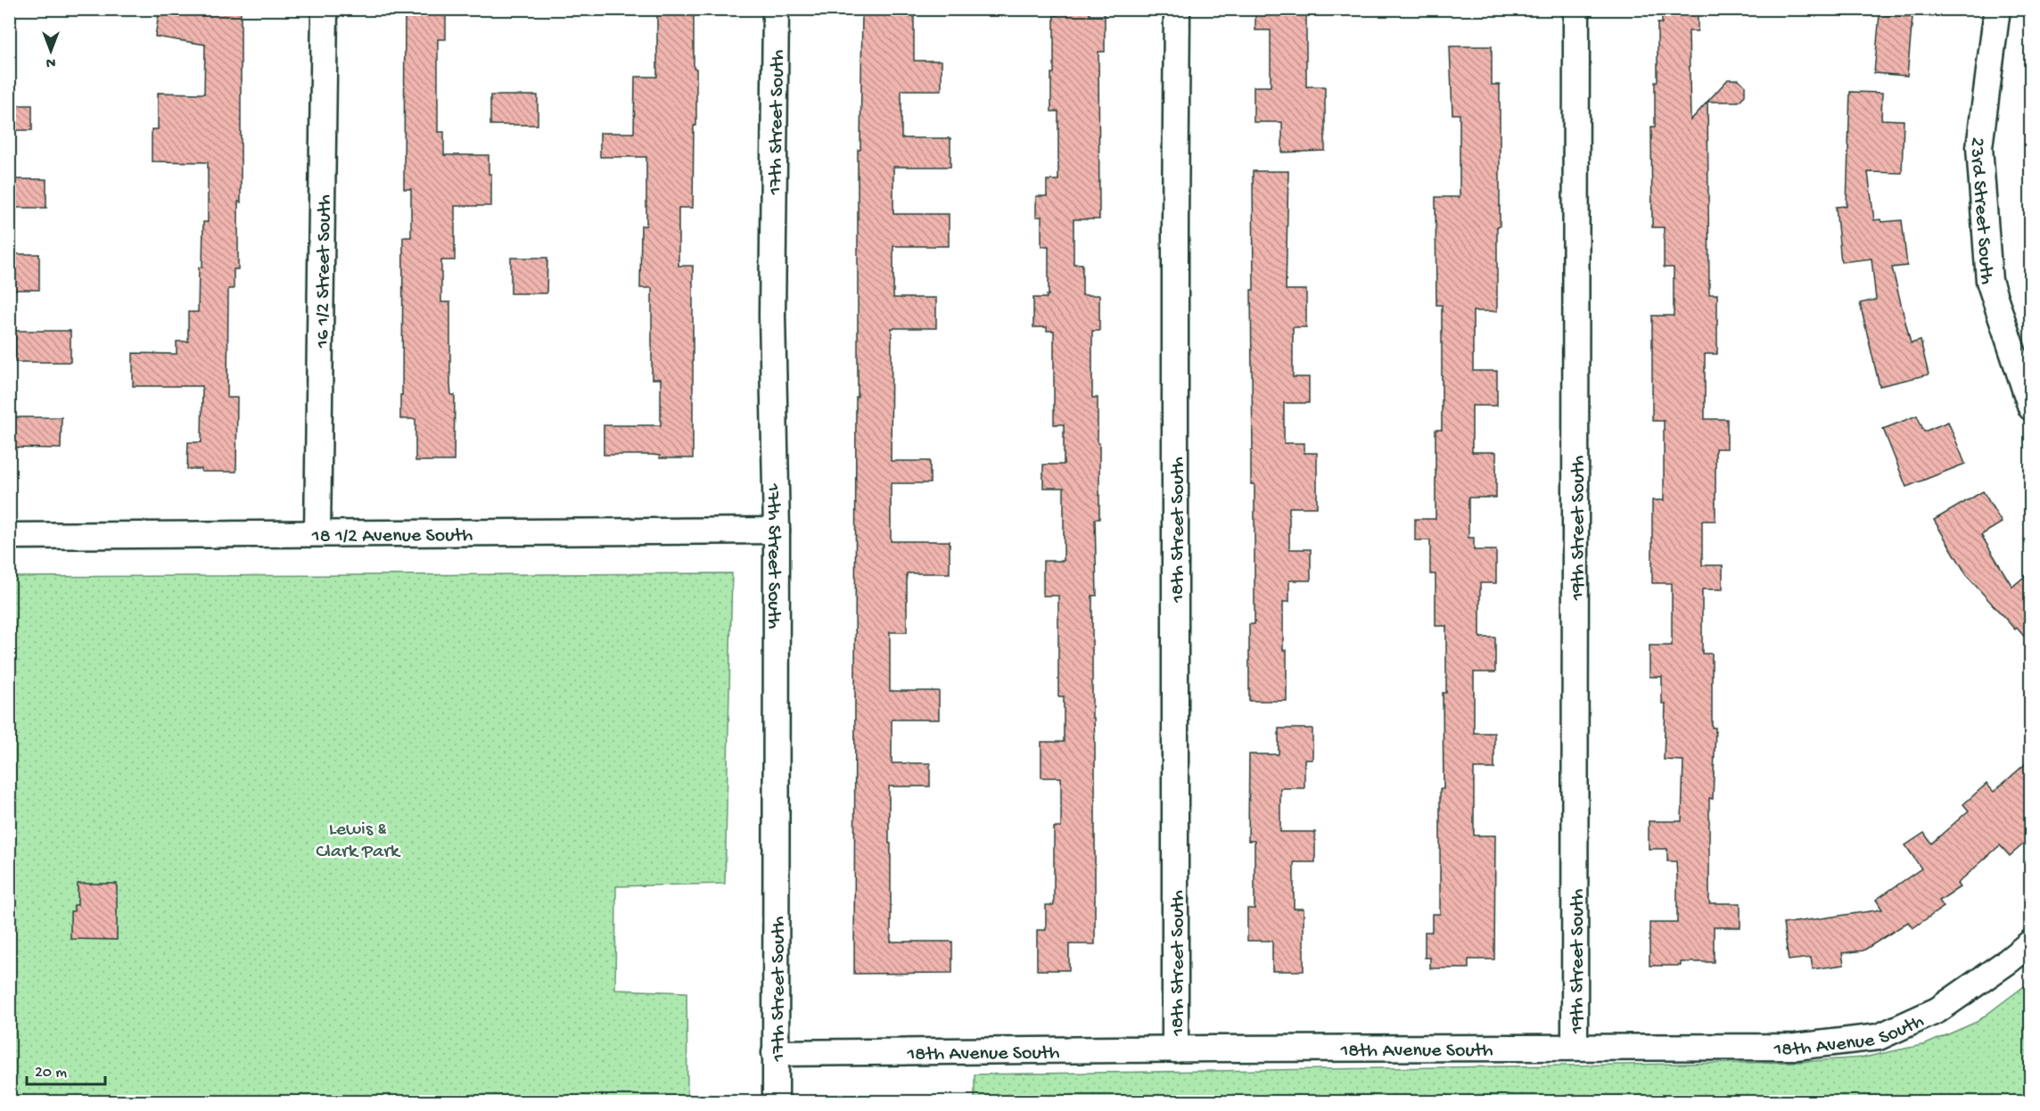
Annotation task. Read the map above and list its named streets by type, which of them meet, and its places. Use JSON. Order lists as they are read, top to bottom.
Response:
{
  "streets": {
    "street": [
      "17th Street South",
      "23rd Street South",
      "16 1/2 Street South",
      "19th Street South",
      "18th Street South",
      "18 1/2 Avenue South",
      "18th Avenue South"
    ]
  },
  "crossings": [
    ["17th Street South", "18 1/2 Avenue South"],
    ["17th Street South", "18th Avenue South"],
    ["16 1/2 Street South", "18 1/2 Avenue South"],
    ["19th Street South", "18th Avenue South"],
    ["18th Street South", "18th Avenue South"]
  ],
  "parks": ["Lewis & Clark Park"],
  "scale_bar": "20 m",
  "north": "bottom"
}
